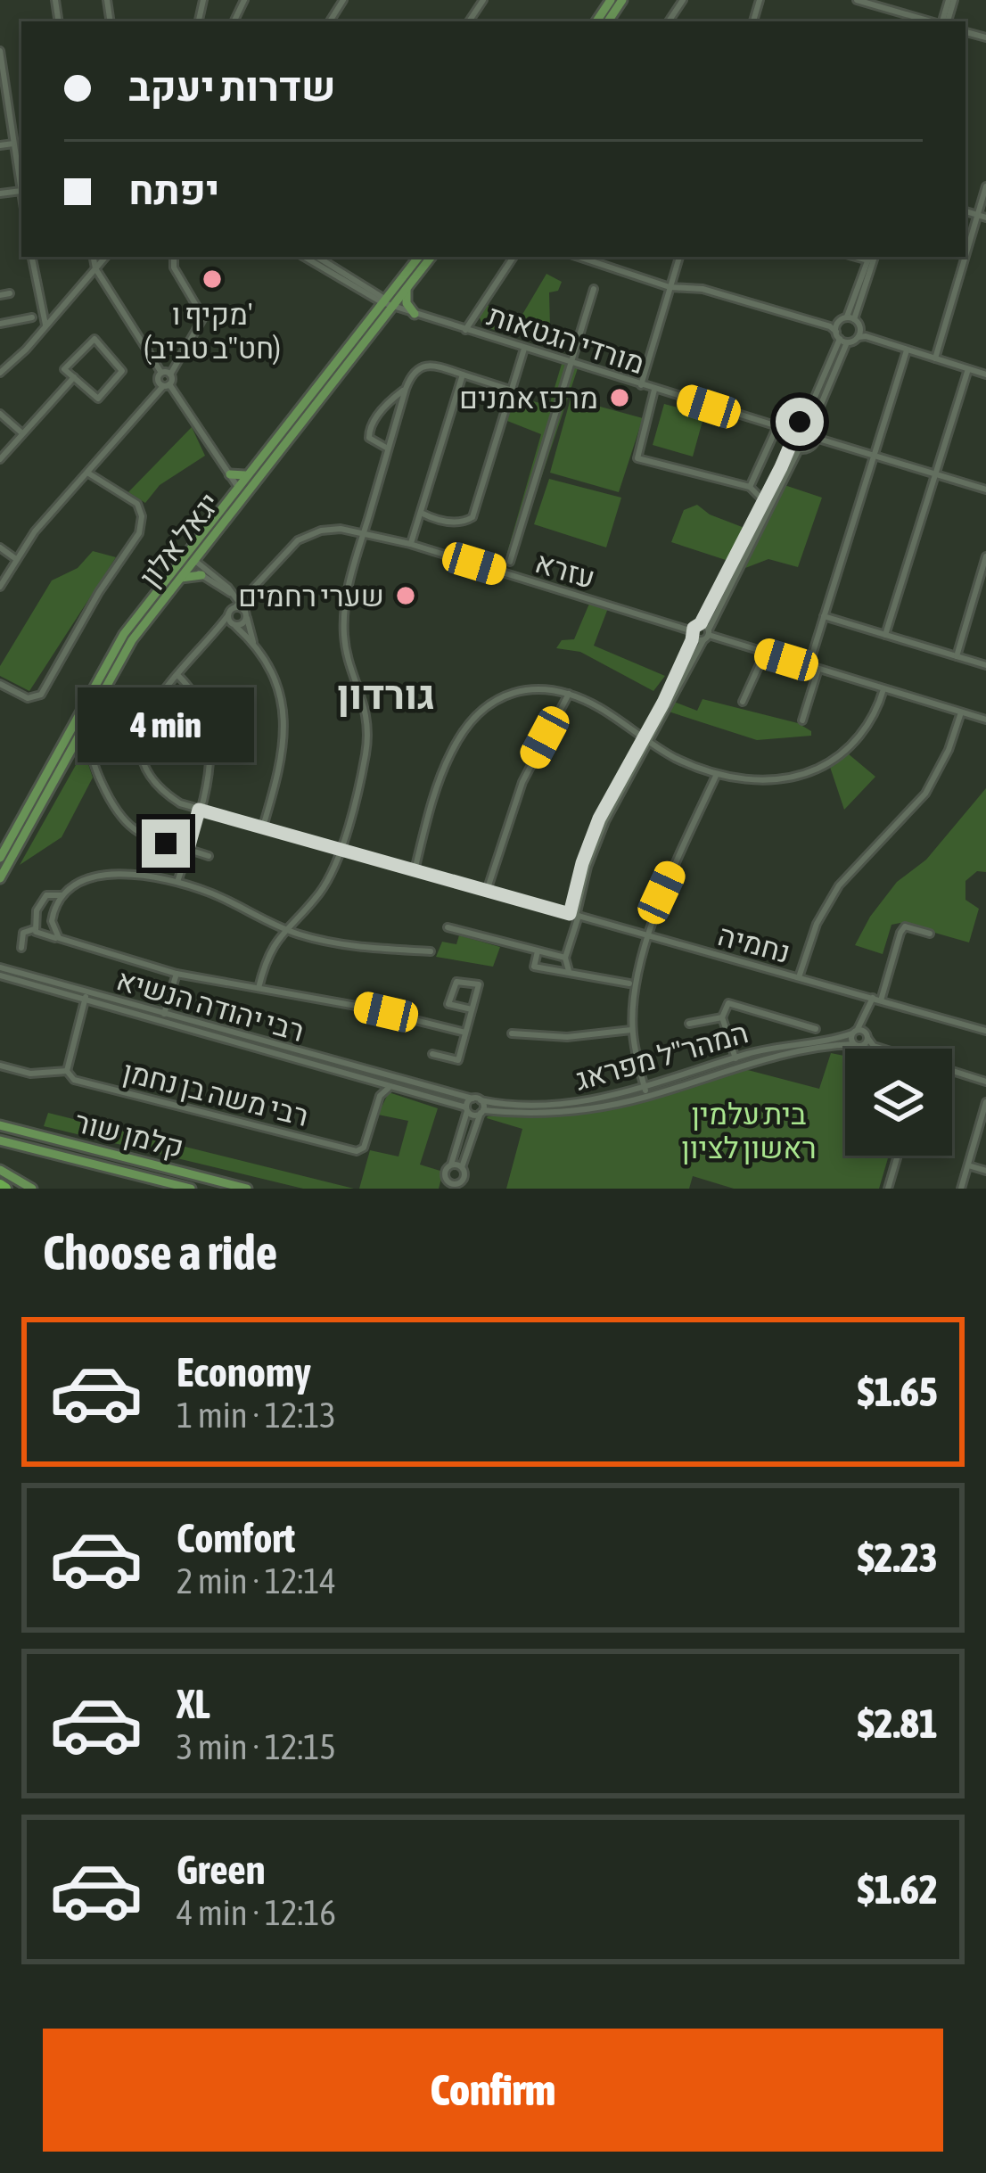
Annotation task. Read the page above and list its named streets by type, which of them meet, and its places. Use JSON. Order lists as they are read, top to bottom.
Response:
{
  "streets": {
    "main road": ["יגאל אלון", "קלמן שור"],
    "street": [
      "מורדי הגטאות",
      "עזרא",
      "נחמיה",
      "רבי יהודה הנשיא",
      "המהר\"ל מפראג",
      "רבי משה בן נחמן"
    ]
  },
  "crossings": [
    ["מורדי הגטאות", "יגאל אלון"],
    ["רבי יהודה הנשיא", "המהר\"ל מפראג"],
    ["רבי יהודה הנשיא", "רבי משה בן נחמן"]
  ],
  "districts": ["גורדון"],
  "parks": ["בית עלמין ראשון לציון"],
  "places": ["מקיף ו' (חט\"ב טביב)", "מרכז אמנים", "שערי רחמים"],
  "page": {
    "banner": ["שדרות יעקב", "יפתח"],
    "bubble": "4 min",
    "heading": "Choose a ride",
    "list": [
      {
        "name": "Economy",
        "note": "1 min · 12:13",
        "value": "$1.65"
      },
      {
        "name": "Comfort",
        "note": "2 min · 12:14",
        "value": "$2.23"
      },
      {
        "name": "XL",
        "note": "3 min · 12:15",
        "value": "$2.81"
      },
      {
        "name": "Green",
        "note": "4 min · 12:16",
        "value": "$1.62"
      }
    ],
    "buttons": "Confirm"
  }
}
